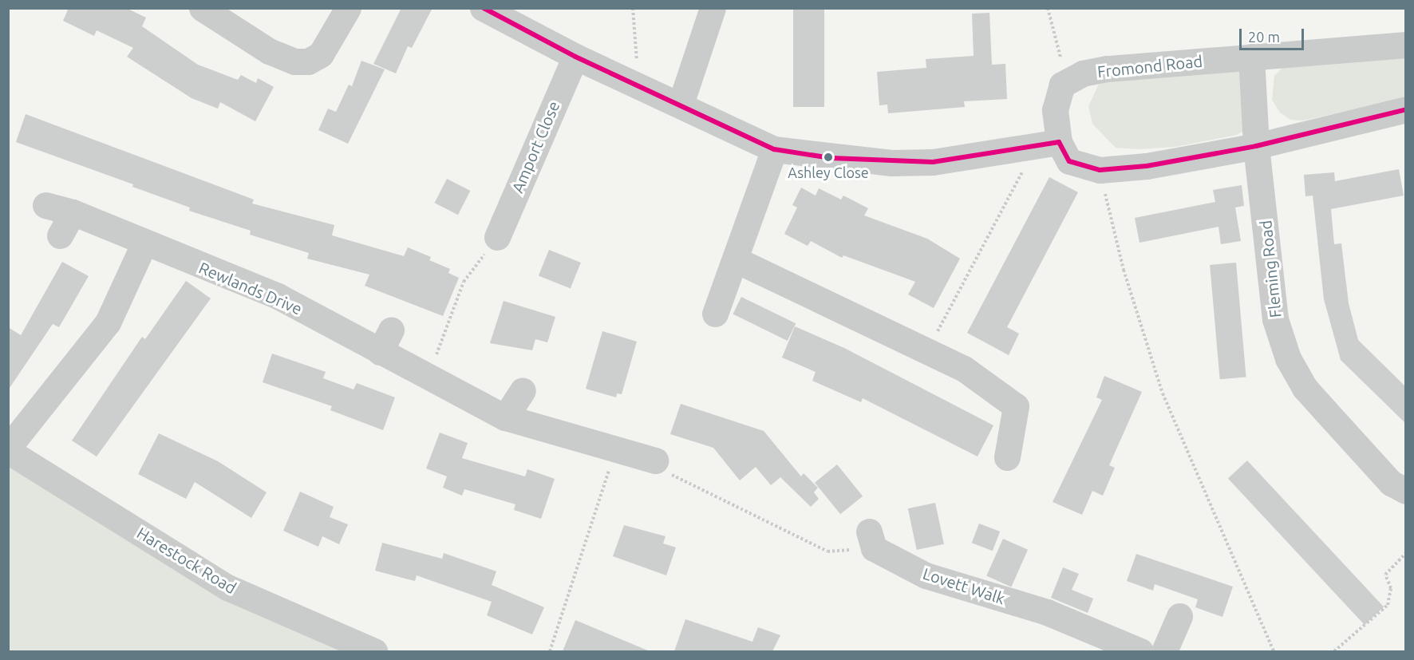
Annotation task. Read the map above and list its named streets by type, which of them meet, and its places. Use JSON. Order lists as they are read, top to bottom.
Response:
{
  "streets": {
    "street": [
      "Fromond Road",
      "Amport Close",
      "Fleming Road",
      "Rewlands Drive",
      "Harestock Road",
      "Lovett Walk"
    ]
  },
  "crossings": [
    ["Fromond Road", "Fleming Road"]
  ],
  "places": ["Ashley Close"],
  "scale_bar": "20 m"
}
